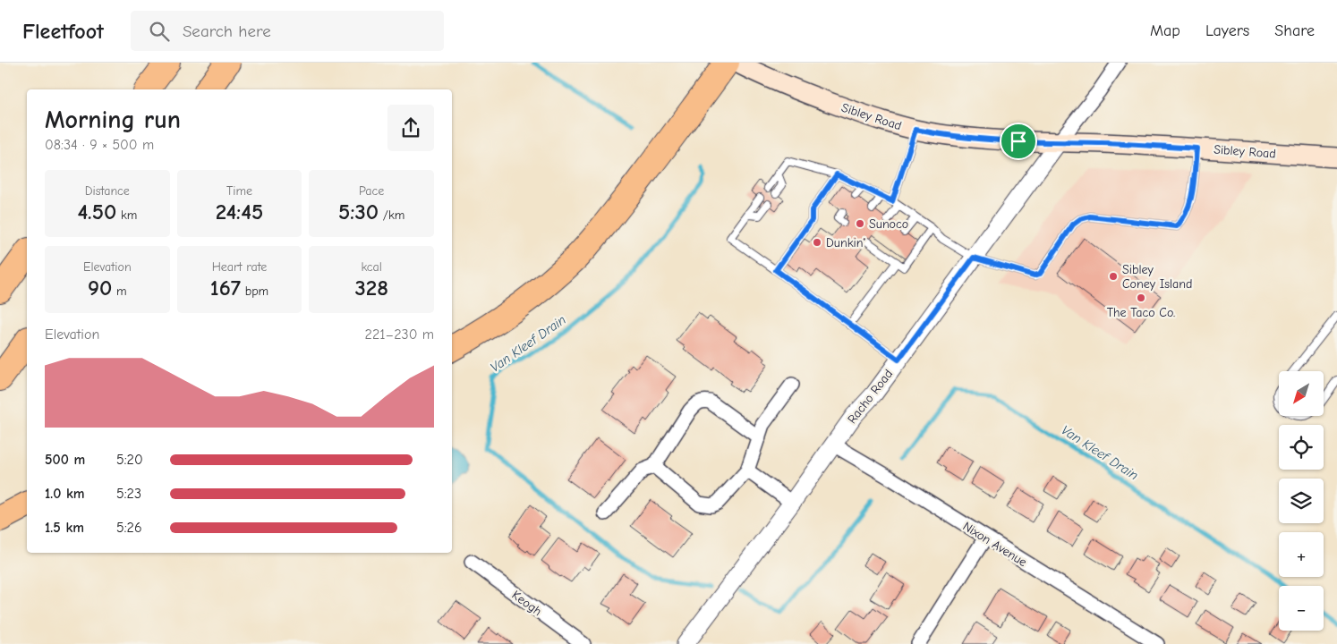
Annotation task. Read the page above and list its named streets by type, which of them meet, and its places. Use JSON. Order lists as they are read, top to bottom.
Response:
{
  "streets": {
    "main road": ["Sibley Road"],
    "street": ["Racho Road", "Nixon Avenue", "Keogh"]
  },
  "crossings": [
    ["Sibley Road", "Racho Road"],
    ["Racho Road", "Nixon Avenue"]
  ],
  "water": ["Van Kleef Drain"],
  "places": [
    "Sunoco",
    "Dunkin'",
    "Sibley Coney Island",
    "The Taco Co."
  ],
  "north": "bottom left",
  "page": {
    "header": "Fleetfoot",
    "search": "Search here",
    "nav": ["Map", "Layers", "Share"],
    "heading": ["Morning run", "08:34 · 9 × 500 m"],
    "stats": [
      ["Distance", "4.50 km"],
      ["Time", "24:45"],
      ["Pace", "5:30 /km"],
      ["Elevation", "90 m"],
      ["Heart rate", "167 bpm"],
      ["kcal", "328"]
    ],
    "chart": ["Elevation", "221–230 m"],
    "map_buttons": ["+", "−"],
    "list": [
      {
        "name": "500 m",
        "note": "5:20"
      },
      {
        "name": "1.0 km",
        "note": "5:23"
      },
      {
        "name": "1.5 km",
        "note": "5:26"
      }
    ]
  }
}
